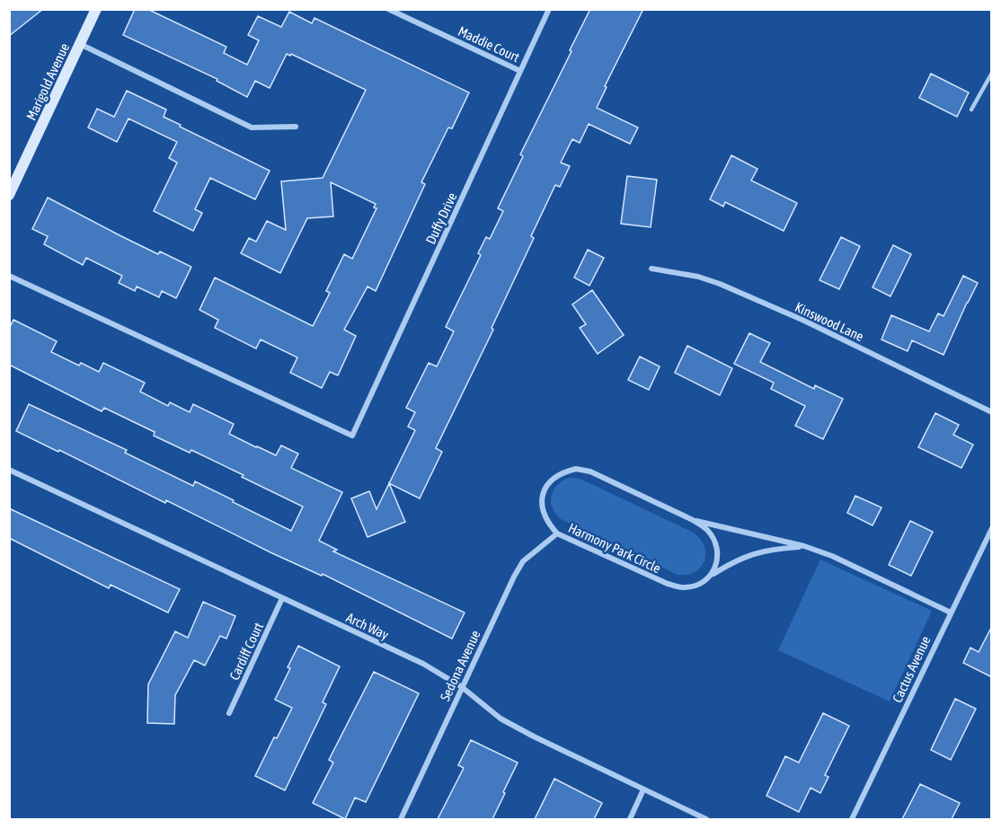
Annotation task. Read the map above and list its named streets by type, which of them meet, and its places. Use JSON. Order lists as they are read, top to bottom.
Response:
{
  "streets": {
    "street": [
      "Maddie Court",
      "Marigold Avenue",
      "Duffy Drive",
      "Kinswood Lane",
      "Harmony Park Circle",
      "Arch Way",
      "Cardiff Court",
      "Sedona Avenue",
      "Cactus Avenue"
    ]
  },
  "crossings": [
    ["Maddie Court", "Duffy Drive"],
    ["Harmony Park Circle", "Sedona Avenue"],
    ["Harmony Park Circle", "Cactus Avenue"],
    ["Arch Way", "Cardiff Court"],
    ["Arch Way", "Sedona Avenue"]
  ]
}
